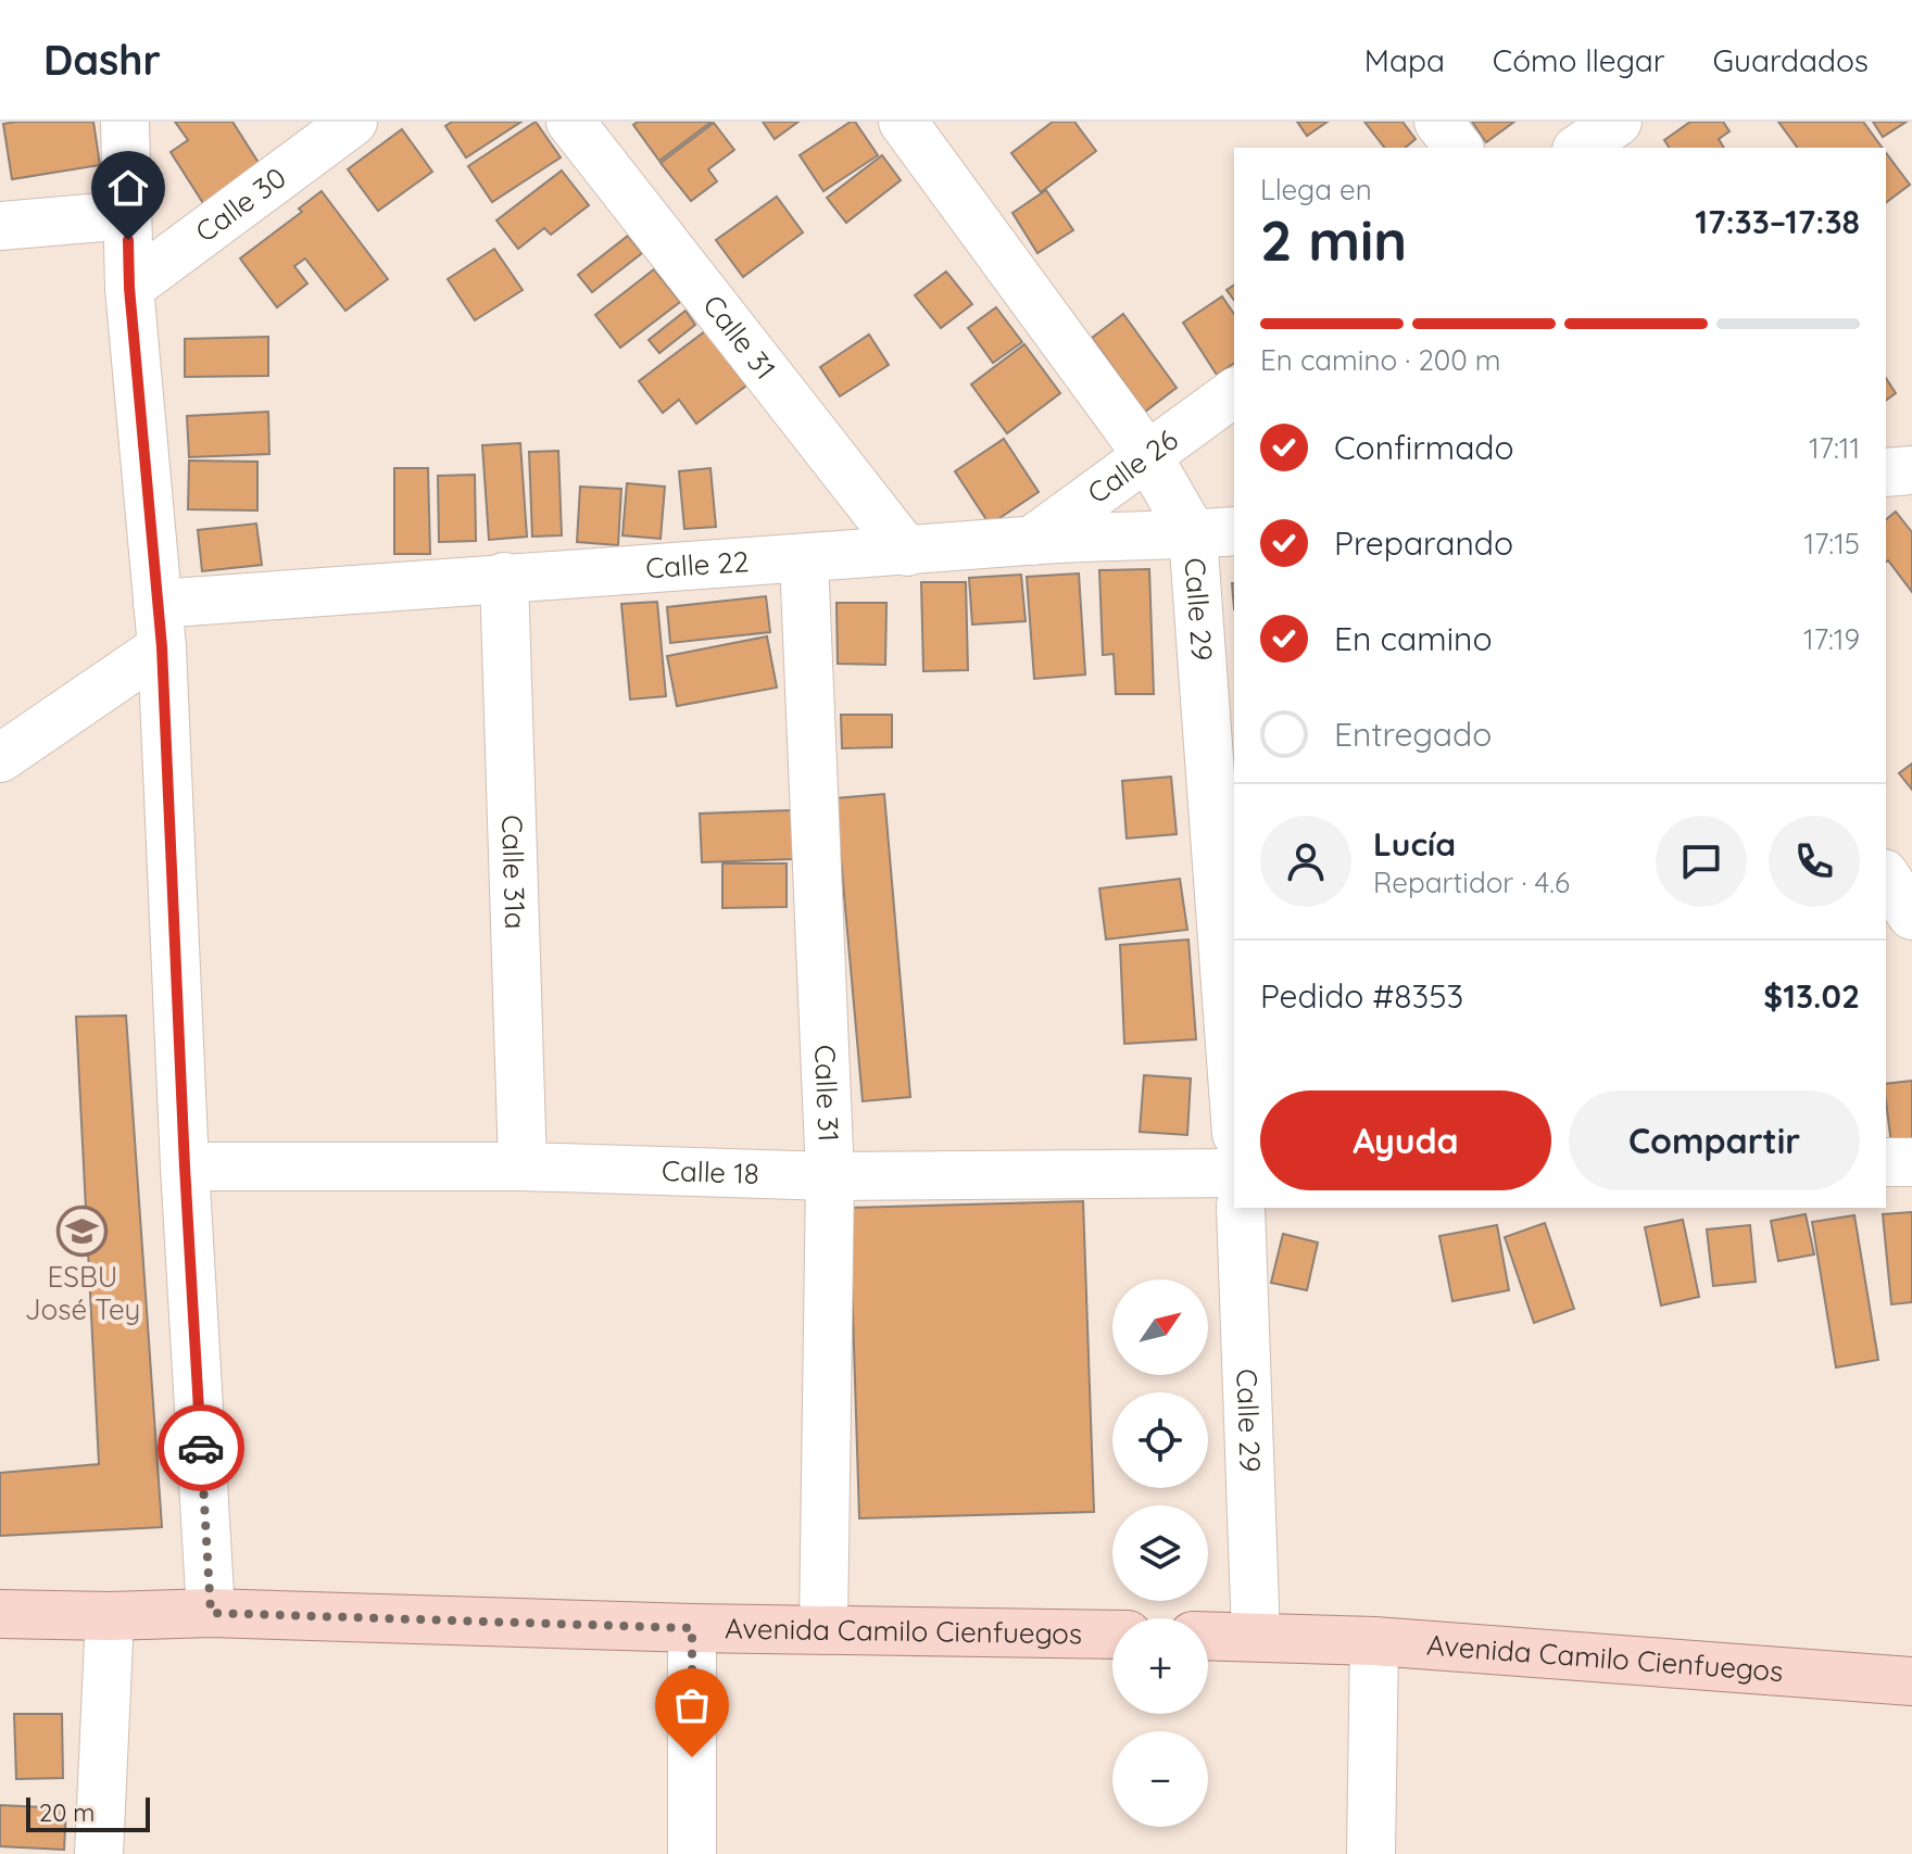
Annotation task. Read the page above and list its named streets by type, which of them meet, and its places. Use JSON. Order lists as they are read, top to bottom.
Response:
{
  "streets": {
    "main road": ["Avenida Camilo Cienfuegos"],
    "street": [
      "Calle 30",
      "Calle 31",
      "Calle 26",
      "Calle 22",
      "Calle 29",
      "Calle 31a",
      "Calle 18"
    ]
  },
  "crossings": [
    ["Calle 31", "Calle 22"],
    ["Calle 31", "Calle 18"],
    ["Calle 31", "Avenida Camilo Cienfuegos"],
    ["Calle 26", "Calle 22"],
    ["Calle 26", "Calle 29"],
    ["Calle 22", "Calle 29"],
    ["Calle 22", "Calle 31a"],
    ["Calle 29", "Avenida Camilo Cienfuegos"],
    ["Calle 31a", "Calle 18"]
  ],
  "places": {
    "school or university": ["ESBU José Tey"]
  },
  "scale_bar": "20 m",
  "north": "top right",
  "page": {
    "header": "Dashr",
    "nav": ["Mapa", "Cómo llegar", "Guardados"],
    "heading": ["2 min", "Llega en", "17:33–17:38"],
    "panel": [
      "Lucía",
      "Repartidor · 4.6",
      "Pedido #8353",
      "$13.02"
    ],
    "bar": "En camino · 200 m",
    "list": [
      ["Confirmado", "17:11"],
      ["Preparando", "17:15"],
      ["En camino", "17:19"],
      "Entregado"
    ],
    "buttons": ["Ayuda", "Compartir"],
    "map_buttons": ["+", "−"],
    "scale": "20 m"
  }
}
